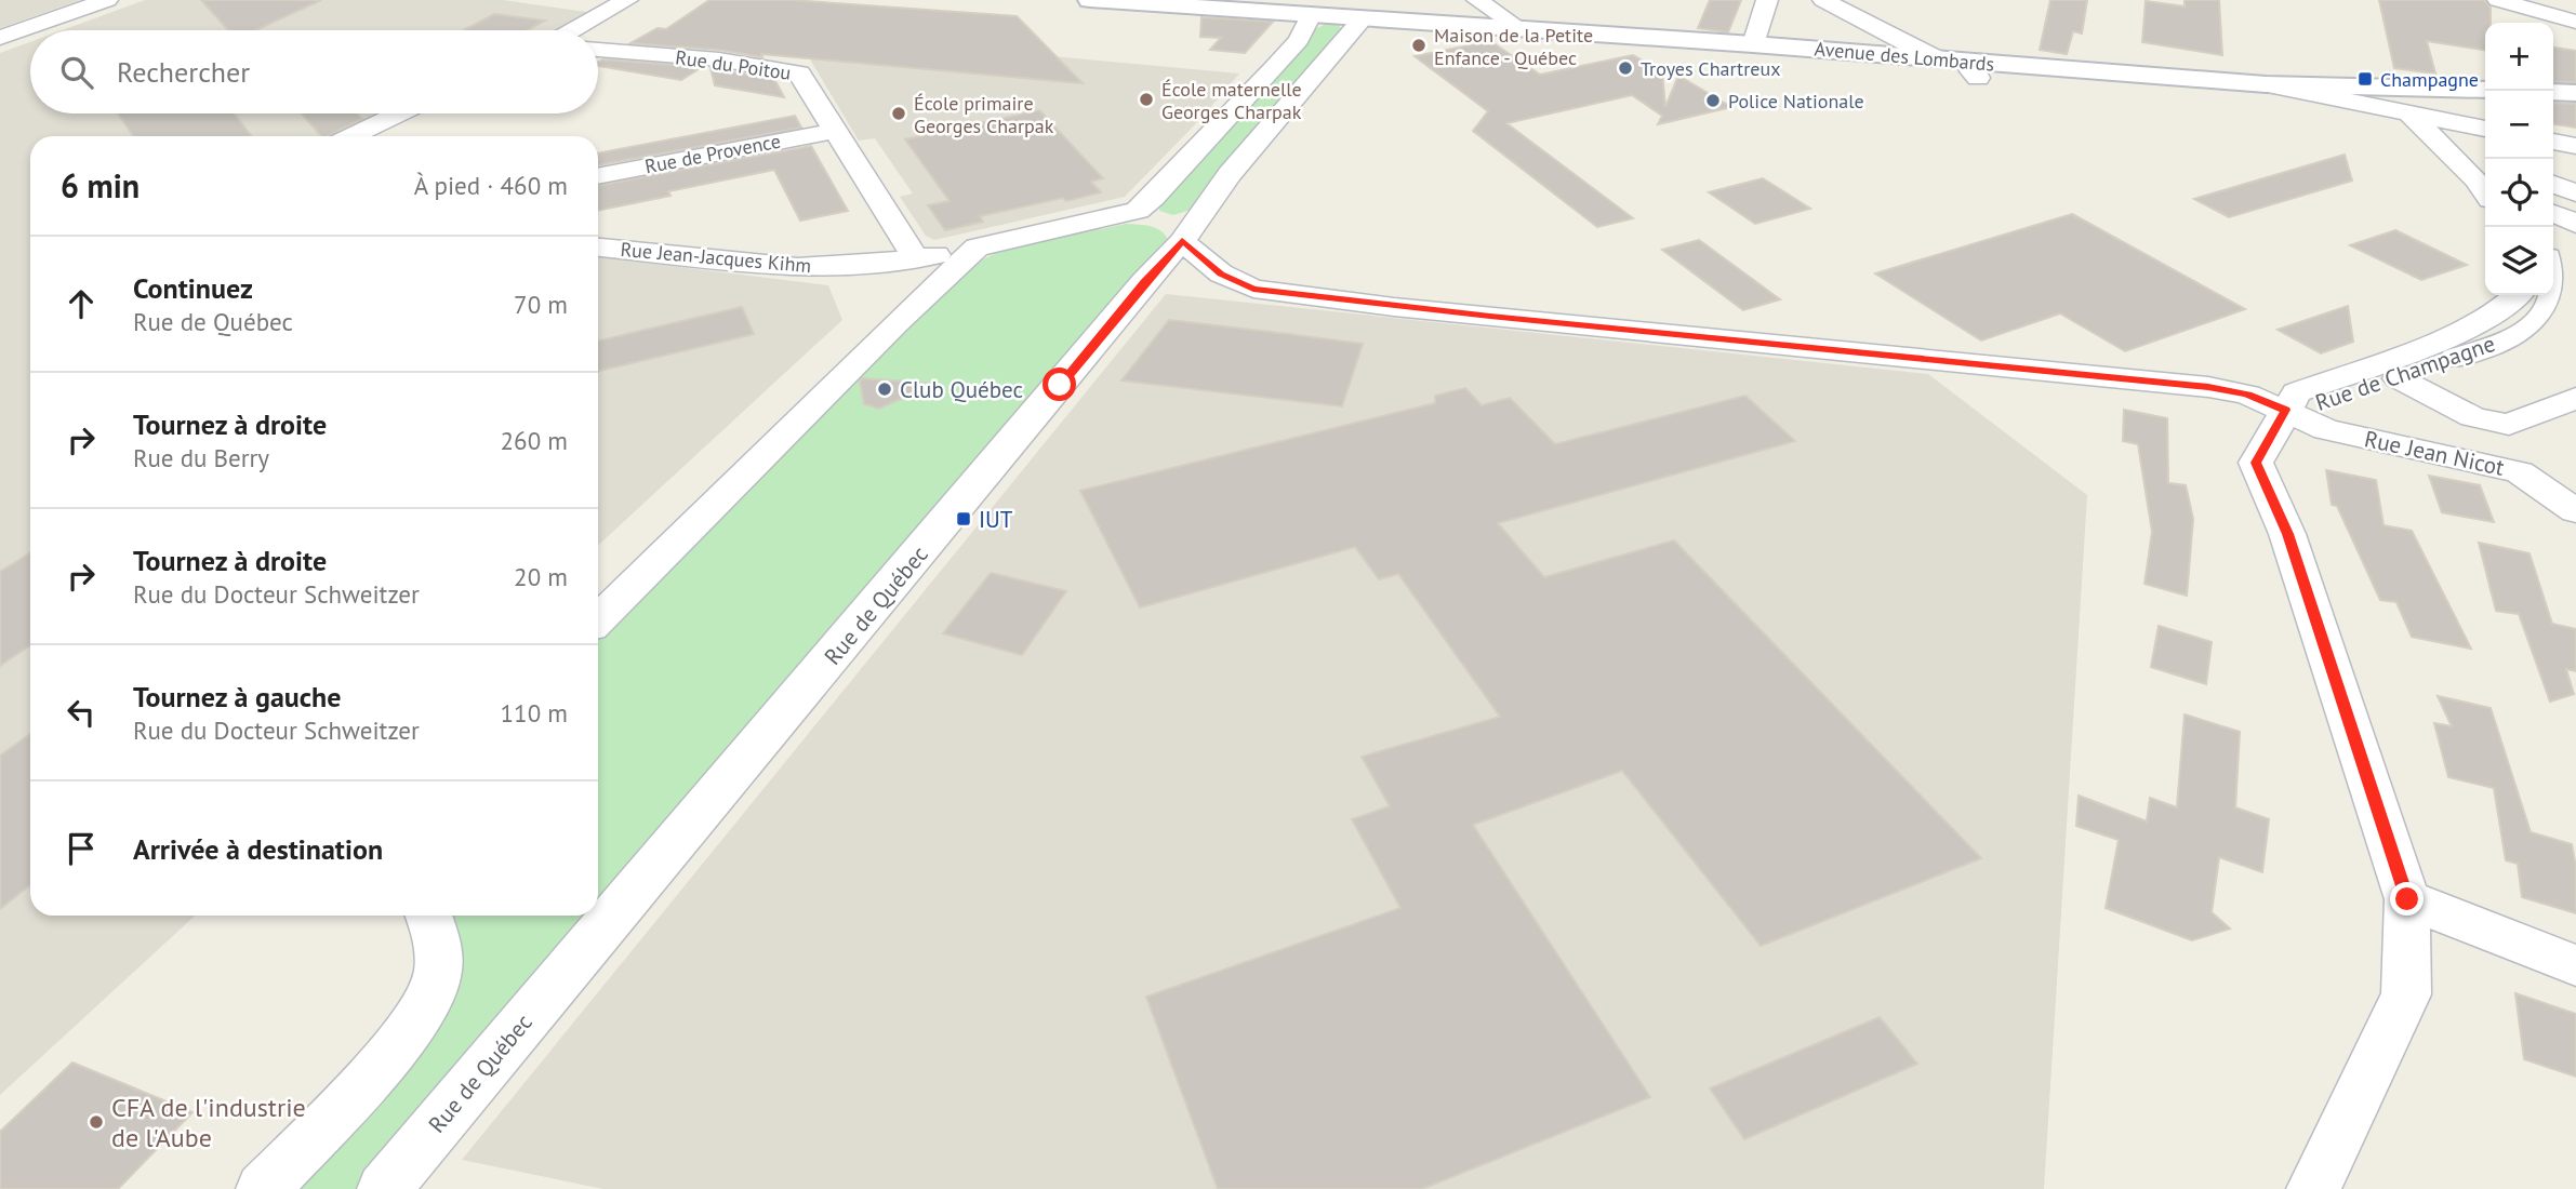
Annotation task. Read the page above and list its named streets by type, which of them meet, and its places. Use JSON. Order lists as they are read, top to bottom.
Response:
{
  "streets": {
    "street": [
      "Avenue des Lombards",
      "Rue du Poitou",
      "Rue de Provence",
      "Rue Jean-Jacques Kihm",
      "Rue de Champagne",
      "Rue Jean Nicot",
      "Rue de Québec"
    ]
  },
  "crossings": [
    ["Avenue des Lombards", "Rue de Québec"],
    ["Rue du Poitou", "Rue de Provence"],
    ["Rue du Poitou", "Rue Jean-Jacques Kihm"],
    ["Rue de Champagne", "Rue Jean Nicot"],
    ["Rue Jean Nicot", "Rue de Québec"]
  ],
  "places": {
    "other": [
      "Maison de la Petite Enfance - Québec",
      "Troyes Chartreux",
      "École maternelle Georges Charpak",
      "Police Nationale",
      "École primaire Georges Charpak",
      "Club Québec",
      "CFA de l'industrie de l'Aube"
    ],
    "transit": ["Champagne", "IUT"]
  },
  "page": {
    "map_buttons": ["+", "−"],
    "search": "Rechercher",
    "heading": ["6 min", "À pied · 460 m"],
    "list": [
      ["Continuez", "Rue de Québec", "70 m"],
      ["Tournez à droite", "Rue du Berry", "260 m"],
      ["Tournez à droite", "Rue du Docteur Schweitzer", "20 m"],
      ["Tournez à gauche", "Rue du Docteur Schweitzer", "110 m"],
      "Arrivée à destination"
    ]
  }
}
